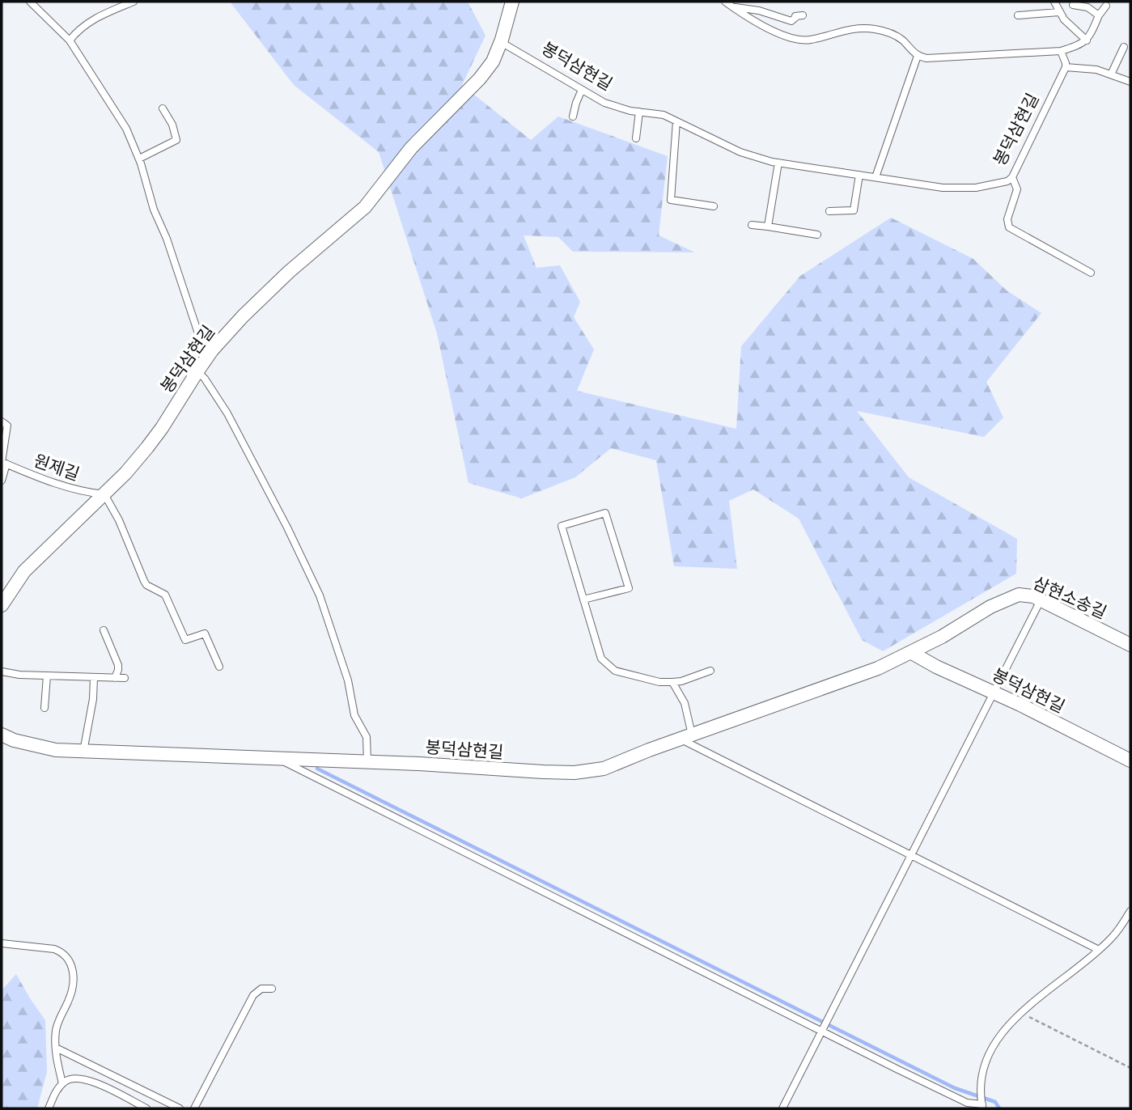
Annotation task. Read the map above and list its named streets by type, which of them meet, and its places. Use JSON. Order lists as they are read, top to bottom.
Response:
{
  "streets": {
    "street": ["봉덕삼현길", "삼현소송길"],
    "lane": ["원제길"]
  },
  "crossings": [
    ["봉덕삼현길", "원제길"],
    ["봉덕삼현길", "삼현소송길"]
  ]
}
